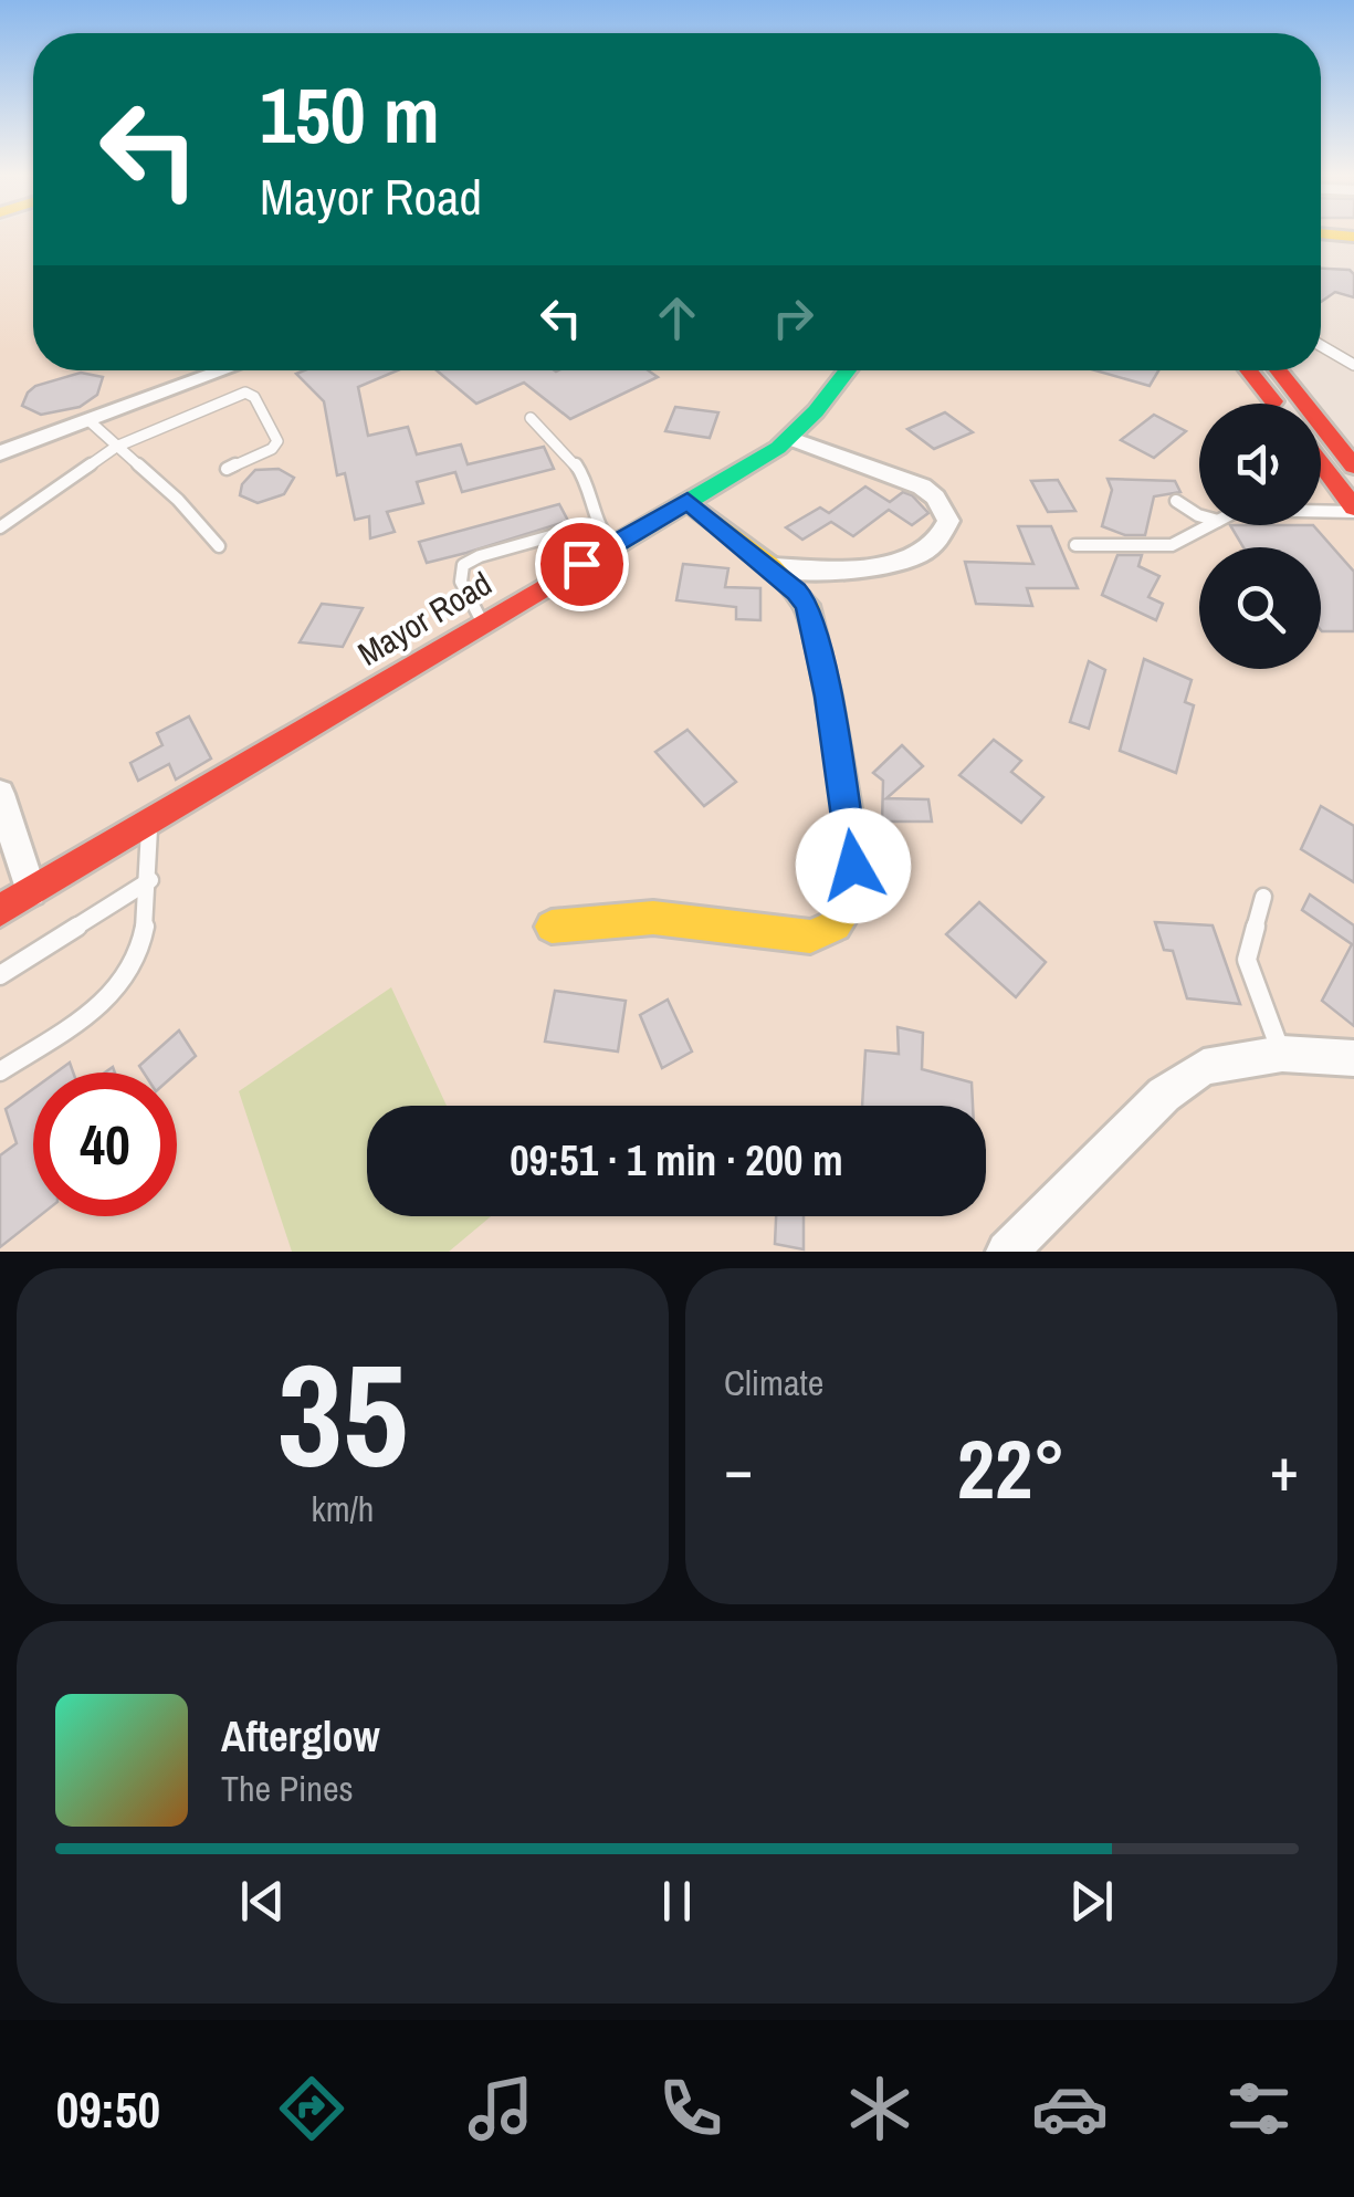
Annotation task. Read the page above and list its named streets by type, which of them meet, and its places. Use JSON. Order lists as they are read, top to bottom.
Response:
{
  "streets": {
    "street": ["Mayor Road"]
  },
  "page": {
    "turn": ["150 m", "Mayor Road"],
    "limit": "40",
    "trip": "09:51 · 1 min · 200 m",
    "tile": [
      ["35", "km/h"],
      "Climate"
    ],
    "heat": ["−", "22°", "+"],
    "song": ["Afterglow", "The Pines"],
    "tabs": "09:50"
  }
}
